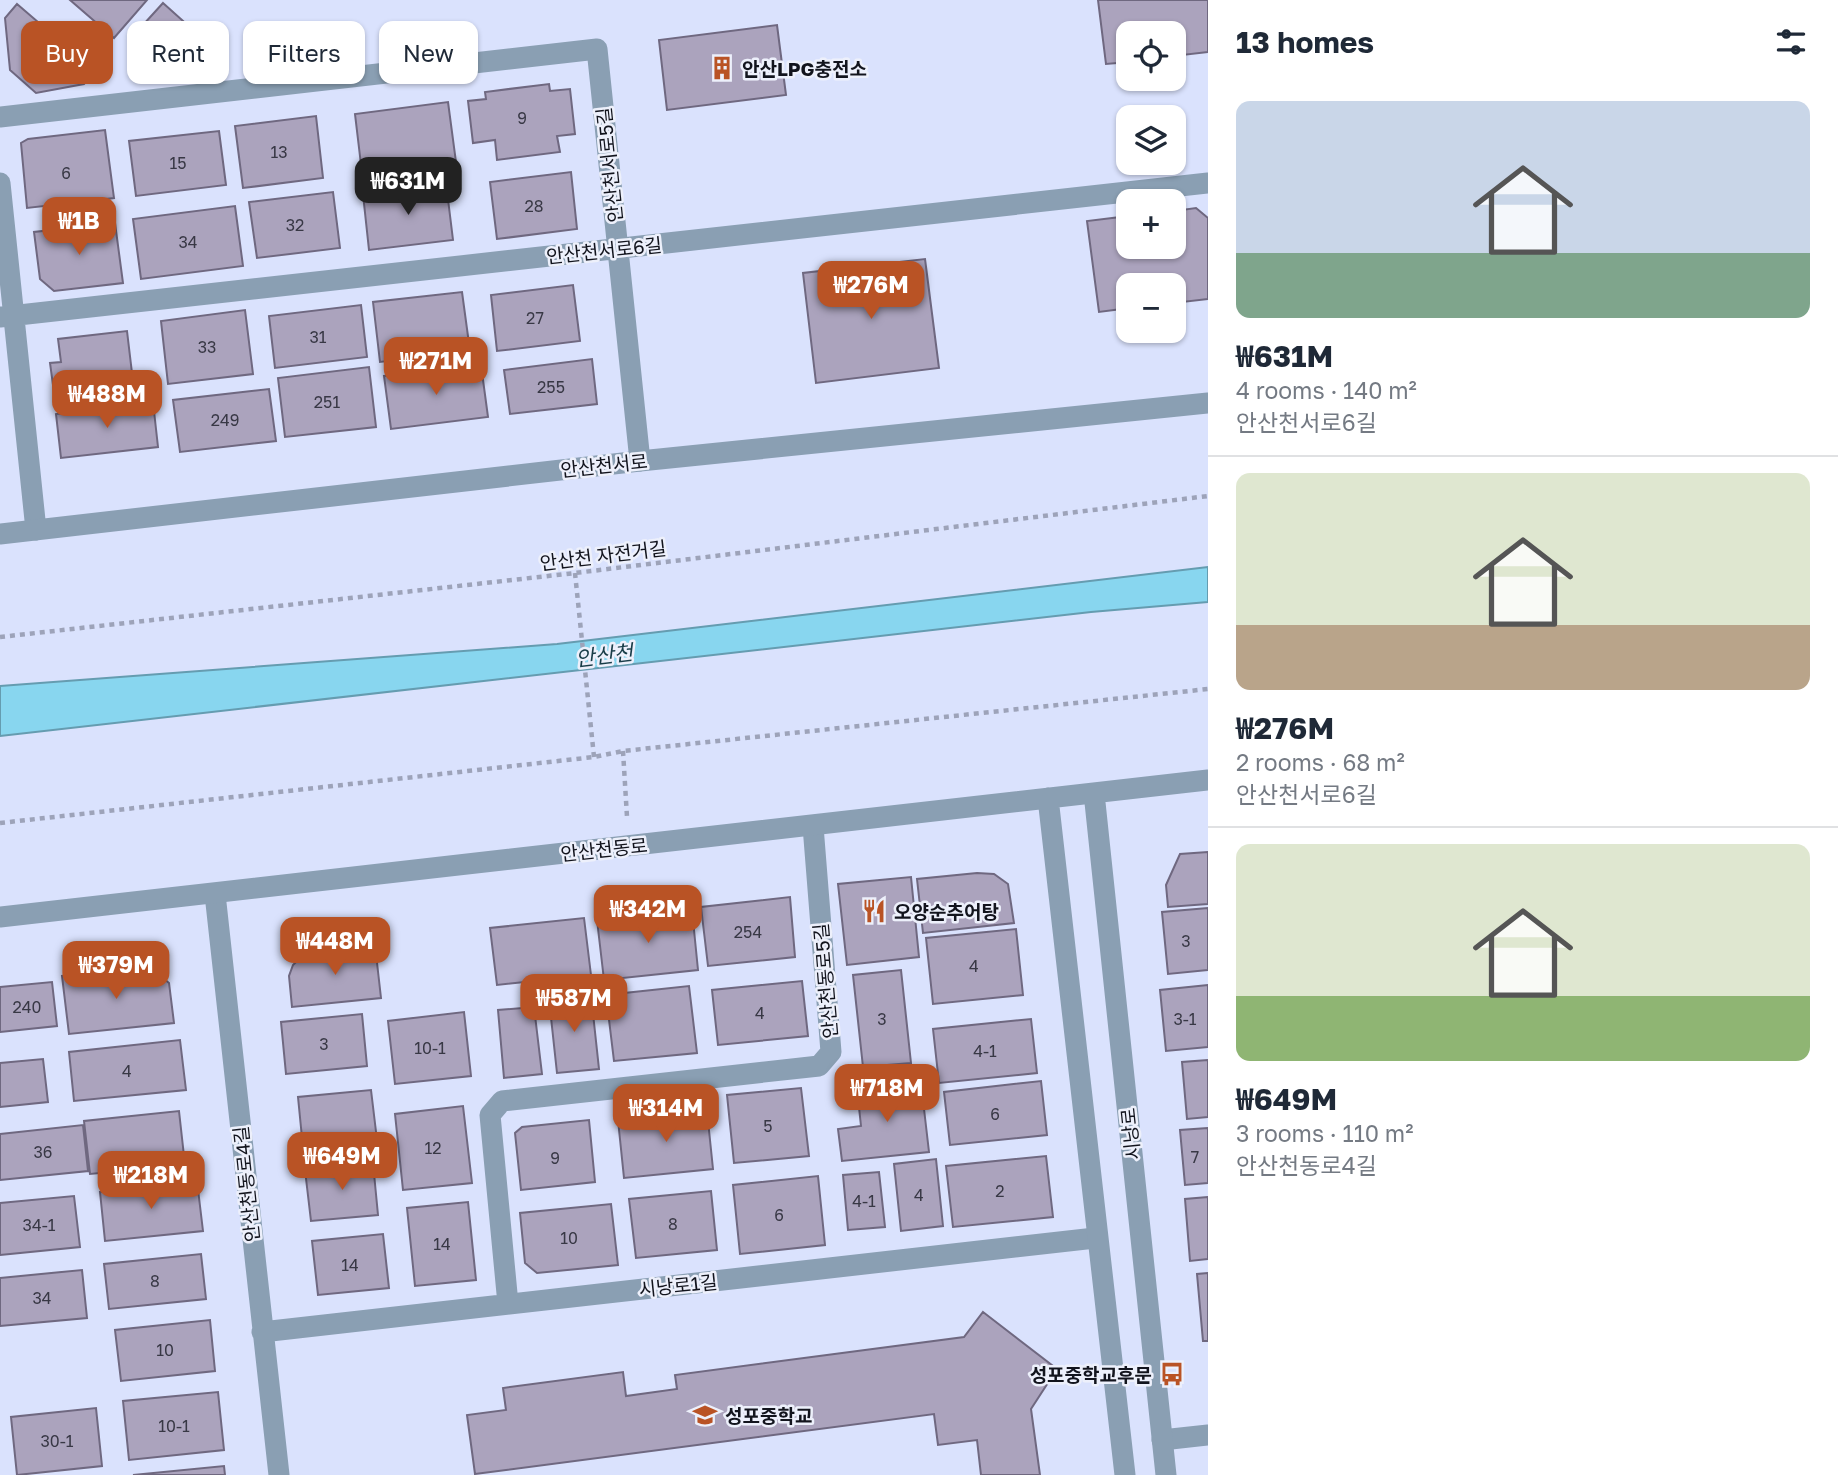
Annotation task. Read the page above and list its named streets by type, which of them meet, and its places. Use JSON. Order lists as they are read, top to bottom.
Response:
{
  "streets": {
    "street": [
      "안산천서로5길",
      "안산천서로6길",
      "안산천서로",
      "안산천동로",
      "안산천동로5길",
      "시낭로",
      "안산천동로4길",
      "시낭로1길"
    ],
    "path": ["안산천 자전거길"]
  },
  "crossings": [
    ["안산천서로5길", "안산천서로6길"],
    ["안산천서로5길", "안산천서로"],
    ["안산천동로", "안산천동로5길"],
    ["안산천동로", "시낭로"],
    ["안산천동로", "안산천동로4길"],
    ["안산천동로5길", "시낭로1길"],
    ["안산천동로4길", "시낭로1길"]
  ],
  "water": ["안산천"],
  "places": {
    "building": ["안산LPG충전소"],
    "restaurant": ["오양순추어탕"],
    "bus stop": ["성포중학교후문"],
    "school or university": ["성포중학교"]
  },
  "house_numbers": [
    "9",
    "13",
    "15",
    "6",
    "28",
    "32",
    "34",
    "27",
    "31",
    "33",
    "255",
    "251",
    "249",
    "254",
    "3",
    "4",
    "240",
    "4",
    "3",
    "3-1",
    "3",
    "10-1",
    "4-1",
    "4",
    "6",
    "5",
    "12",
    "36",
    "7",
    "9",
    "2",
    "4",
    "4-1",
    "6",
    "8",
    "34-1",
    "10",
    "14",
    "14",
    "8",
    "34",
    "10",
    "10-1",
    "30-1"
  ],
  "page": {
    "heading": "13 homes",
    "map_buttons": ["+", "−"],
    "chip": [
      "Buy",
      "Rent",
      "Filters",
      "New"
    ],
    "list": [
      {
        "name": "₩631M",
        "note": "4 rooms · 140 m² · 안산천서로6길"
      },
      {
        "name": "₩276M",
        "note": "2 rooms · 68 m² · 안산천서로6길"
      },
      {
        "name": "₩649M",
        "note": "3 rooms · 110 m² · 안산천동로4길"
      }
    ],
    "price": [
      "₩631M",
      "₩1B",
      "₩276M",
      "₩271M",
      "₩488M",
      "₩342M",
      "₩448M",
      "₩379M",
      "₩587M",
      "₩718M",
      "₩314M",
      "₩649M",
      "₩218M"
    ]
  }
}
